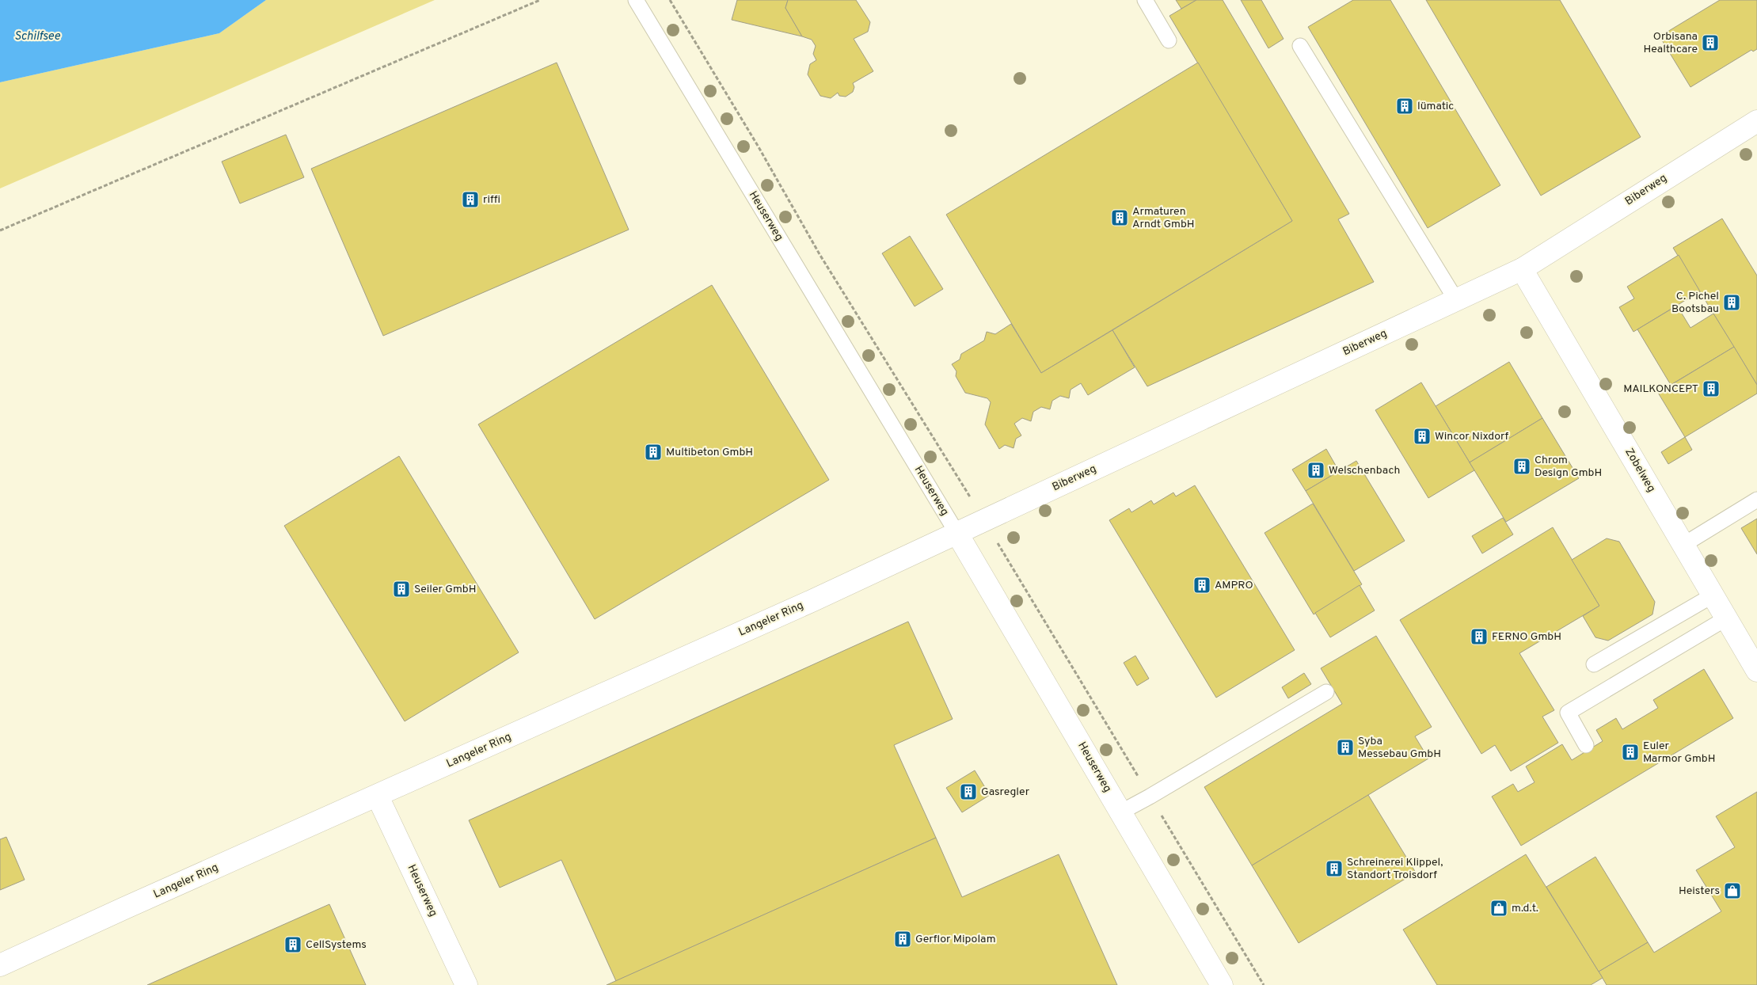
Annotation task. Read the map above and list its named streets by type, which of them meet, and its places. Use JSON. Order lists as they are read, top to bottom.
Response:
{
  "streets": {
    "street": [
      "Biberweg",
      "Heuserweg",
      "Zobelweg",
      "Langeler Ring"
    ]
  },
  "crossings": [
    ["Biberweg", "Heuserweg"],
    ["Biberweg", "Zobelweg"],
    ["Biberweg", "Langeler Ring"],
    ["Heuserweg", "Langeler Ring"]
  ],
  "water": ["Schilfsee"],
  "places": {
    "building": [
      "Orbisana Healthcare",
      "lümatic",
      "riffi",
      "Armaturen Arndt GmbH",
      "C. Pichel Bootsbau",
      "MAILKONCEPT",
      "Wincor Nixdorf",
      "Multibeton GmbH",
      "Chrom Design GmbH",
      "Welschenbach",
      "AMPRO",
      "Seiler GmbH",
      "FERNO GmbH",
      "Syba Messebau GmbH",
      "Euler Marmor GmbH",
      "Gasregler",
      "Schreinerei Klippel, Standort Troisdorf",
      "Gerflor Mipolam",
      "CellSystems"
    ],
    "shop": ["Heisters", "m.d.t."]
  }
}
